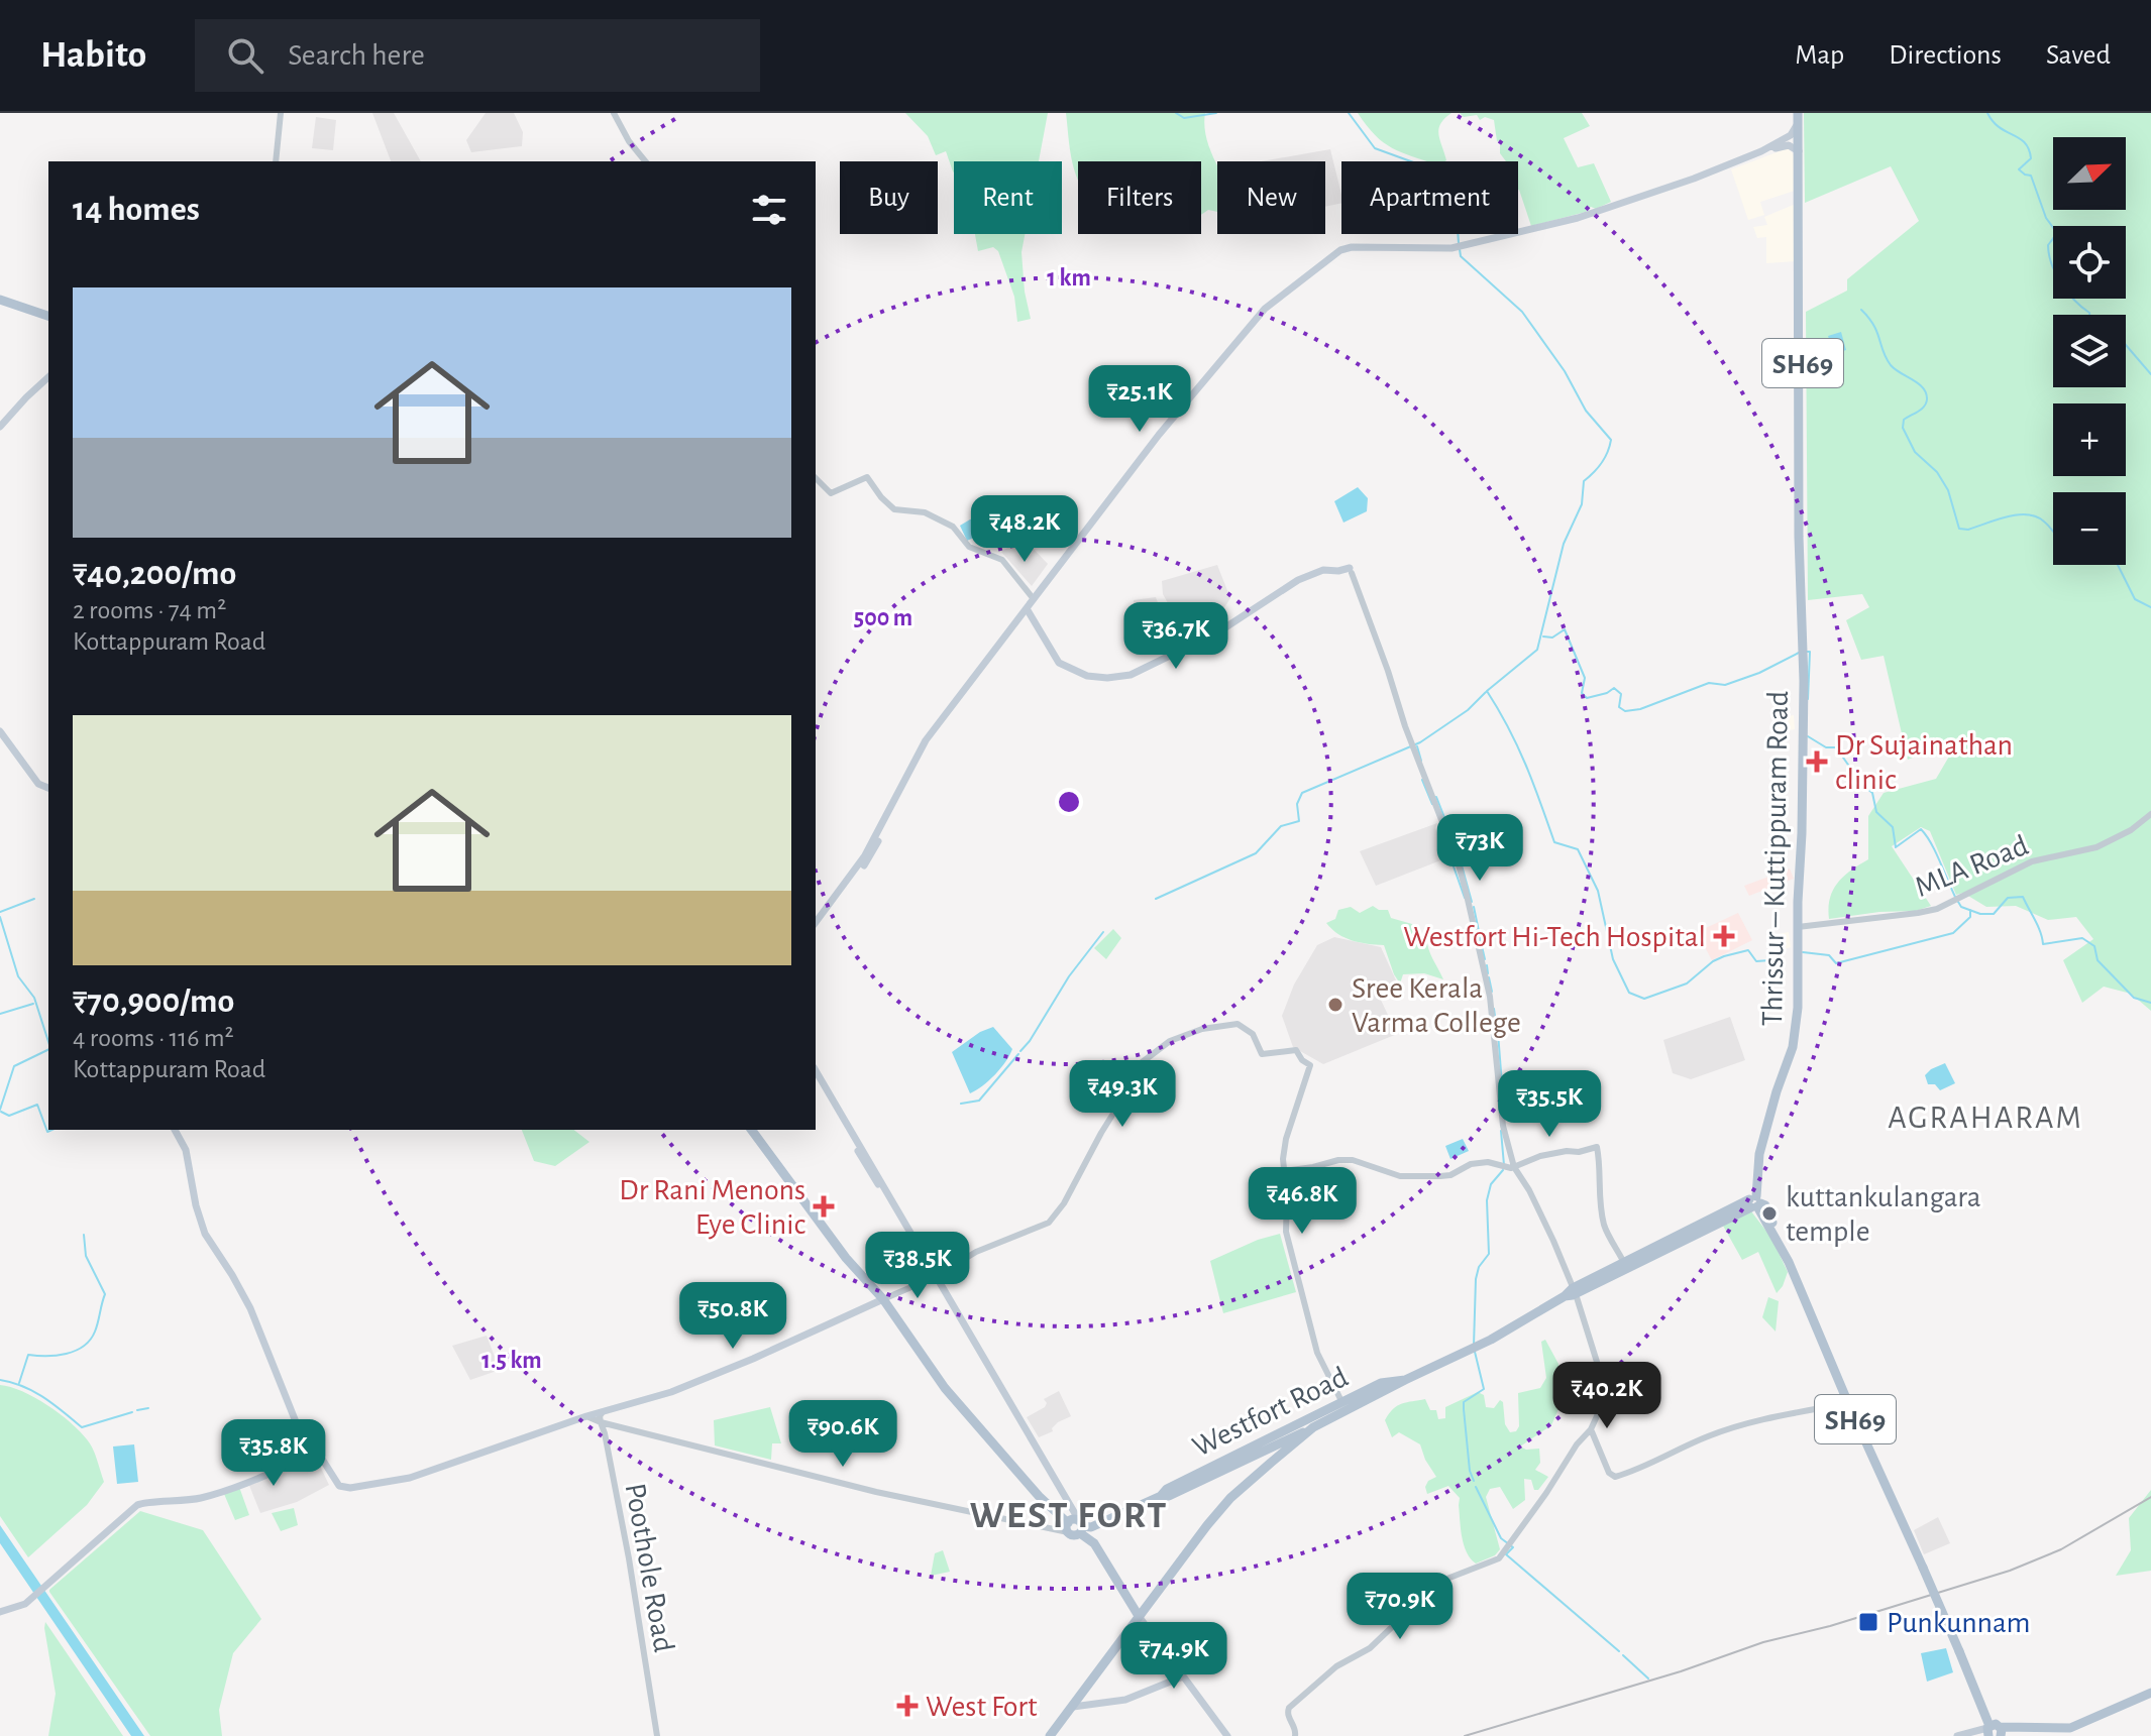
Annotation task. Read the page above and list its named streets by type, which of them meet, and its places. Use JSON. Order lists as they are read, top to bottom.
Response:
{
  "streets": {
    "main road": ["SH69", "Thrissur – Kuttippuram Road", "Westfort Road"],
    "street": ["MLA Road", "Poothole Road"]
  },
  "crossings": [
    ["SH69", "Thrissur – Kuttippuram Road"],
    ["Thrissur – Kuttippuram Road", "MLA Road"]
  ],
  "districts": ["AGRAHARAM", "WEST FORT"],
  "places": {
    "health": [
      "Dr Sujainathan clinic",
      "Westfort Hi-Tech Hospital",
      "Dr Rani Menons Eye Clinic",
      "West Fort"
    ],
    "other": ["Sree Kerala Varma College", "kuttankulangara temple"],
    "transit": ["Punkunnam"]
  },
  "north": "top right",
  "page": {
    "header": "Habito",
    "search": "Search here",
    "nav": ["Map", "Directions", "Saved"],
    "map_buttons": ["+", "−"],
    "chip": [
      "Buy",
      "Rent",
      "Filters",
      "New",
      "Apartment"
    ],
    "heading": "14 homes",
    "list": [
      {
        "name": "₹40,200/mo",
        "note": "2 rooms · 74 m² · Kottappuram Road"
      },
      {
        "name": "₹70,900/mo",
        "note": "4 rooms · 116 m² · Kottappuram Road"
      }
    ],
    "price": [
      "₹25.1K",
      "₹48.2K",
      "₹36.7K",
      "₹73K",
      "₹49.3K",
      "₹35.5K",
      "₹46.8K",
      "₹38.5K",
      "₹50.8K",
      "₹40.2K",
      "₹90.6K",
      "₹35.8K",
      "₹70.9K",
      "₹74.9K"
    ]
  },
  "rings": ["1 km", "500 m", "1.5 km"]
}
